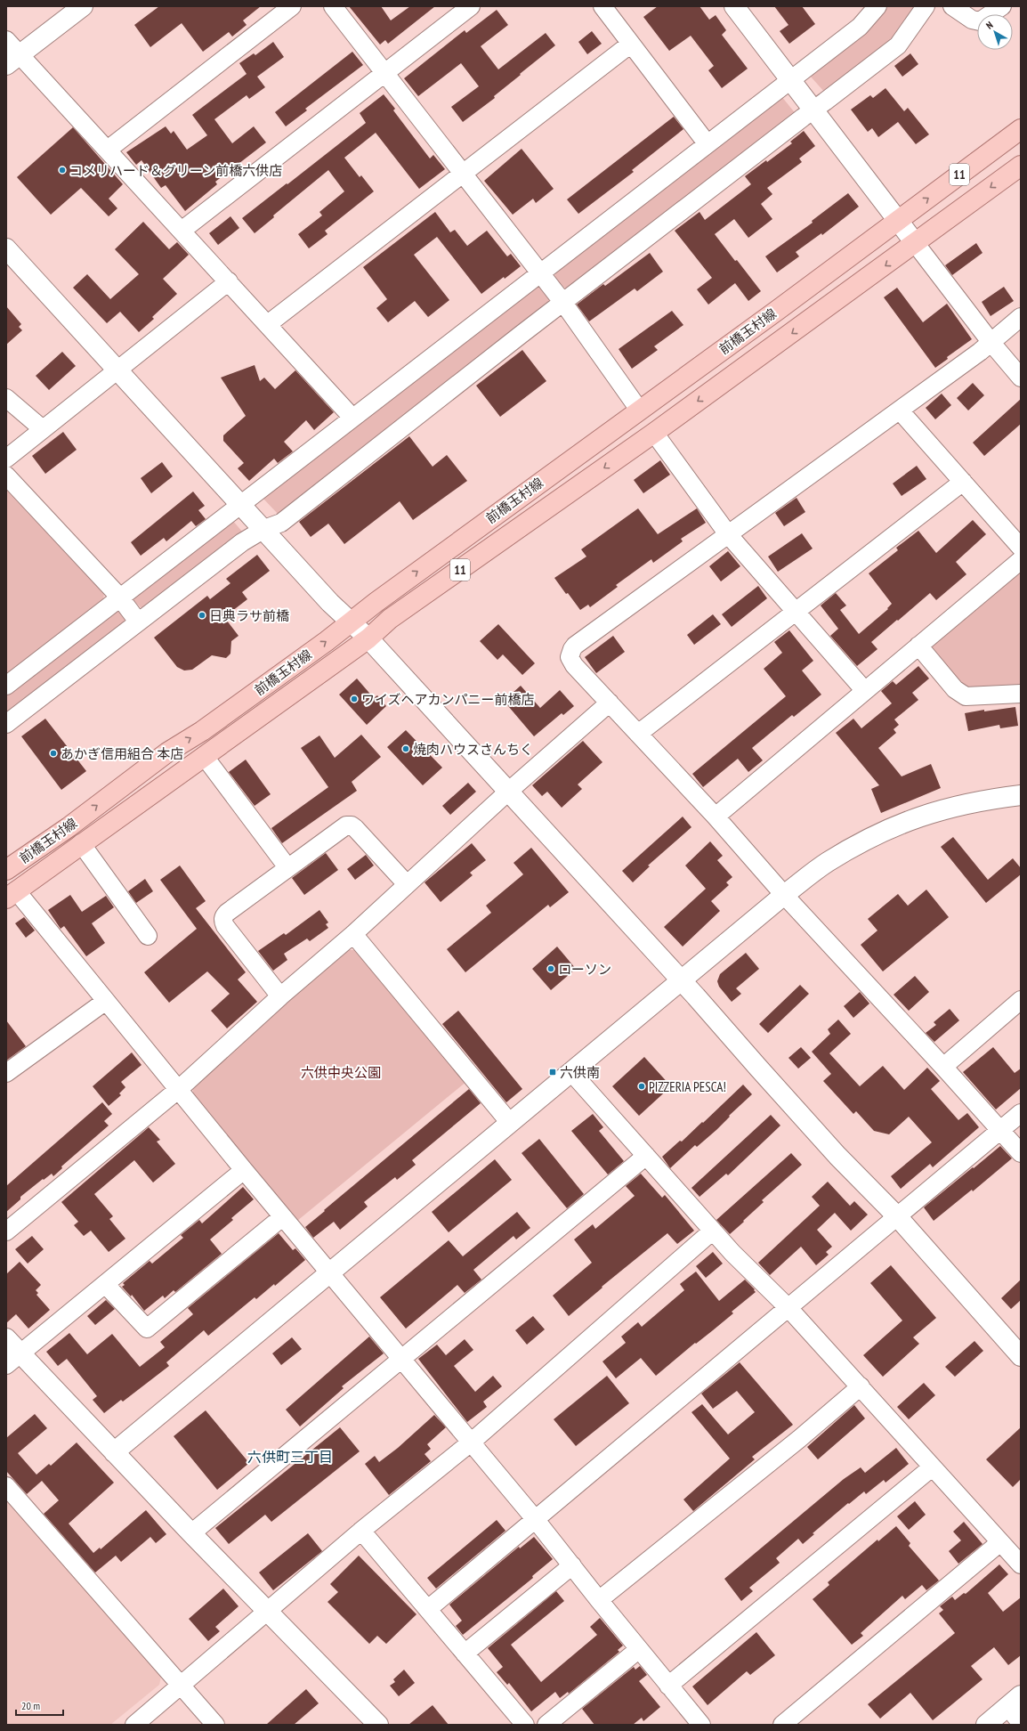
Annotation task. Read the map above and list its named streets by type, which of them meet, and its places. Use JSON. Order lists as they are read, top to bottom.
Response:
{
  "streets": {
    "main road": ["11", "前橋玉村線"]
  },
  "districts": ["六供町三丁目"],
  "parks": ["六供中央公園"],
  "places": {
    "other": [
      "コメリハード＆グリーン前橋六供店",
      "日典ラサ前橋",
      "ワイズヘアカンパニー前橋店",
      "焼肉ハウスさんちく",
      "あかぎ信用組合 本店",
      "ローソン",
      "PIZZERIA PESCA!"
    ],
    "transit": ["六供南"]
  },
  "scale_bar": "20 m",
  "north": "top left"
}
